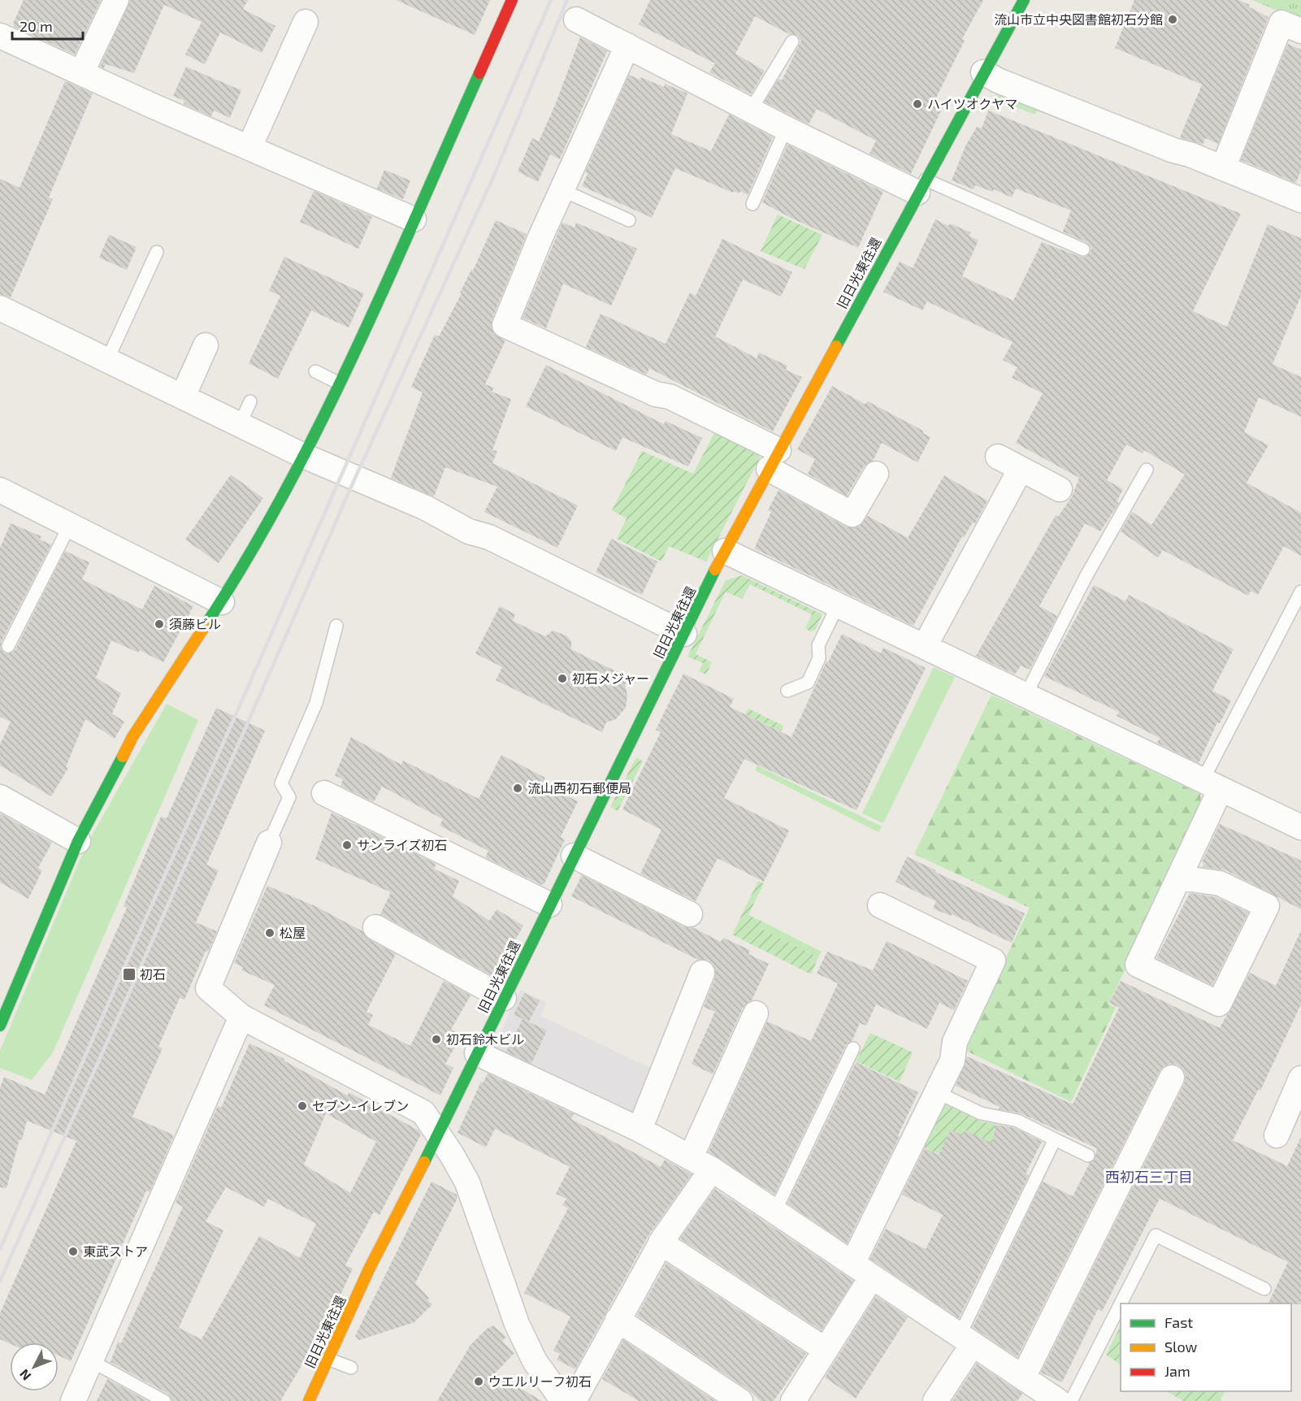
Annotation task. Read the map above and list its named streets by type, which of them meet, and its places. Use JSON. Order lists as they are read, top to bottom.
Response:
{
  "streets": {
    "street": ["旧日光東往還"]
  },
  "districts": ["西初石三丁目"],
  "places": {
    "other": [
      "流山市立中央図書館初石分館",
      "ハイツオクヤマ",
      "須藤ビル",
      "初石メジャー",
      "流山西初石郵便局",
      "サンライズ初石",
      "松屋",
      "初石鈴木ビル",
      "セブン-イレブン",
      "東武ストア",
      "ウエルリーフ初石"
    ],
    "transit": ["初石"]
  },
  "legend": ["Fast", "Slow", "Jam"],
  "scale_bar": "20 m",
  "north": "bottom left"
}
